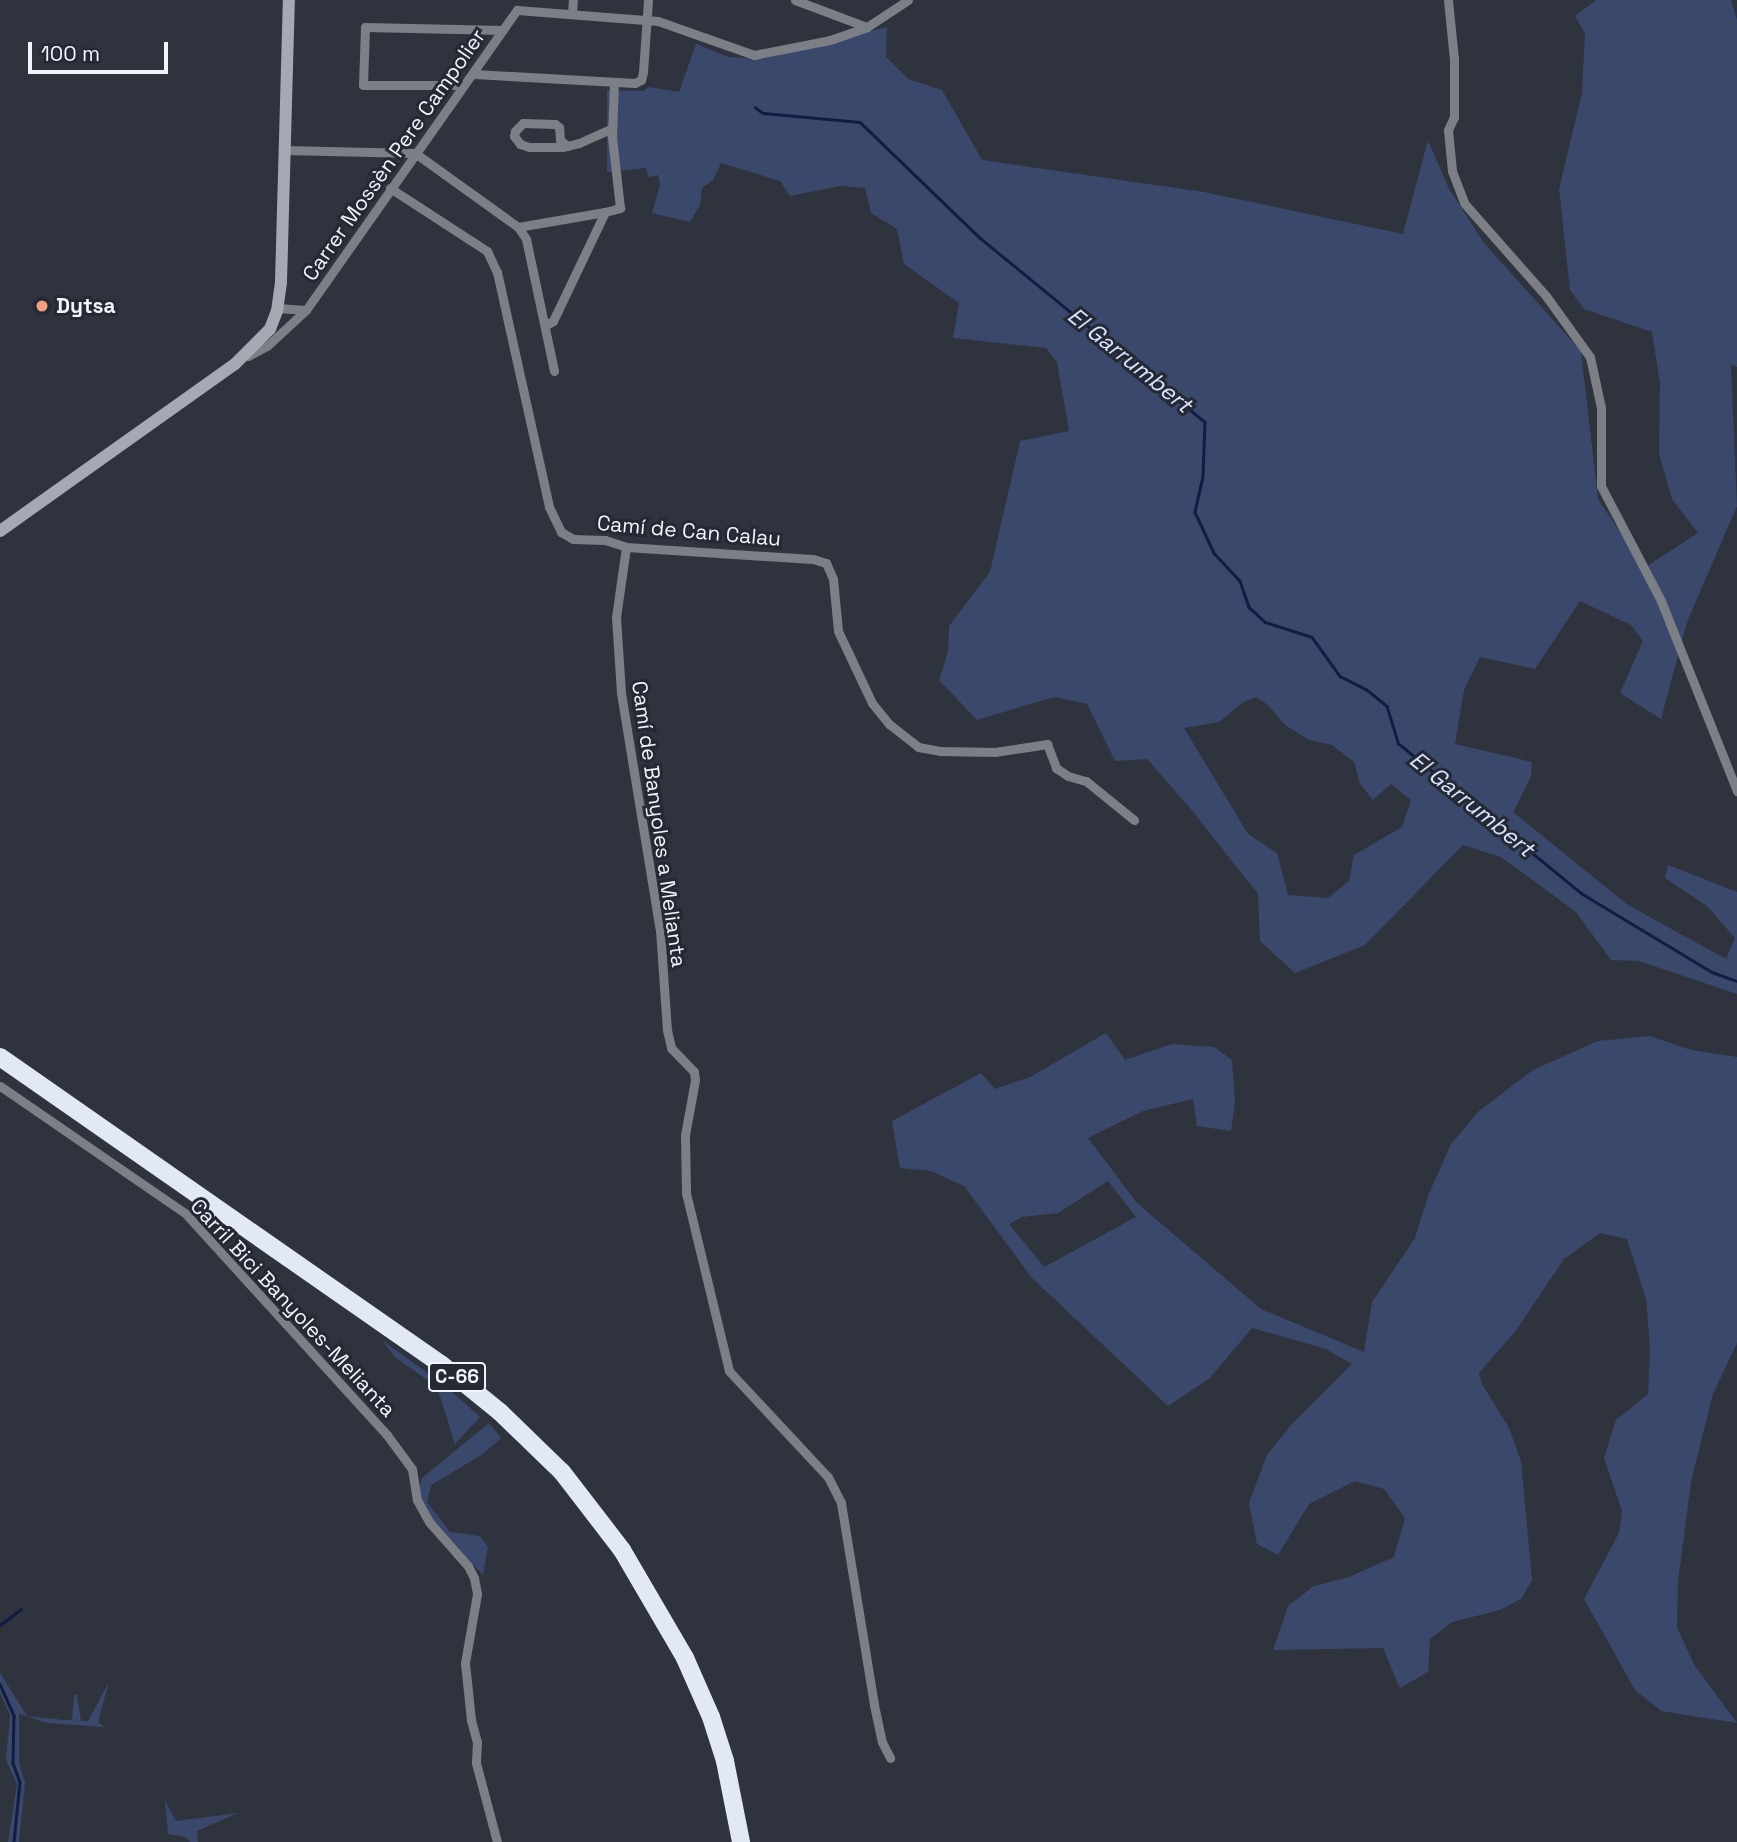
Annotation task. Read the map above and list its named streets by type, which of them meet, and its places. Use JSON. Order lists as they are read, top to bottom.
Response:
{
  "streets": {
    "highway": ["C-66"],
    "street": [
      "Carrer Mossèn Pere Campolier",
      "Camí de Can Calau",
      "Camí de Banyoles a Melianta",
      "Carril Bici Banyoles-Melianta"
    ]
  },
  "crossings": [
    ["Carrer Mossèn Pere Campolier", "Camí de Can Calau"],
    ["Camí de Can Calau", "Camí de Banyoles a Melianta"]
  ],
  "water": ["El Garrumbert"],
  "places": ["Dytsa"],
  "scale_bar": "100 m"
}
